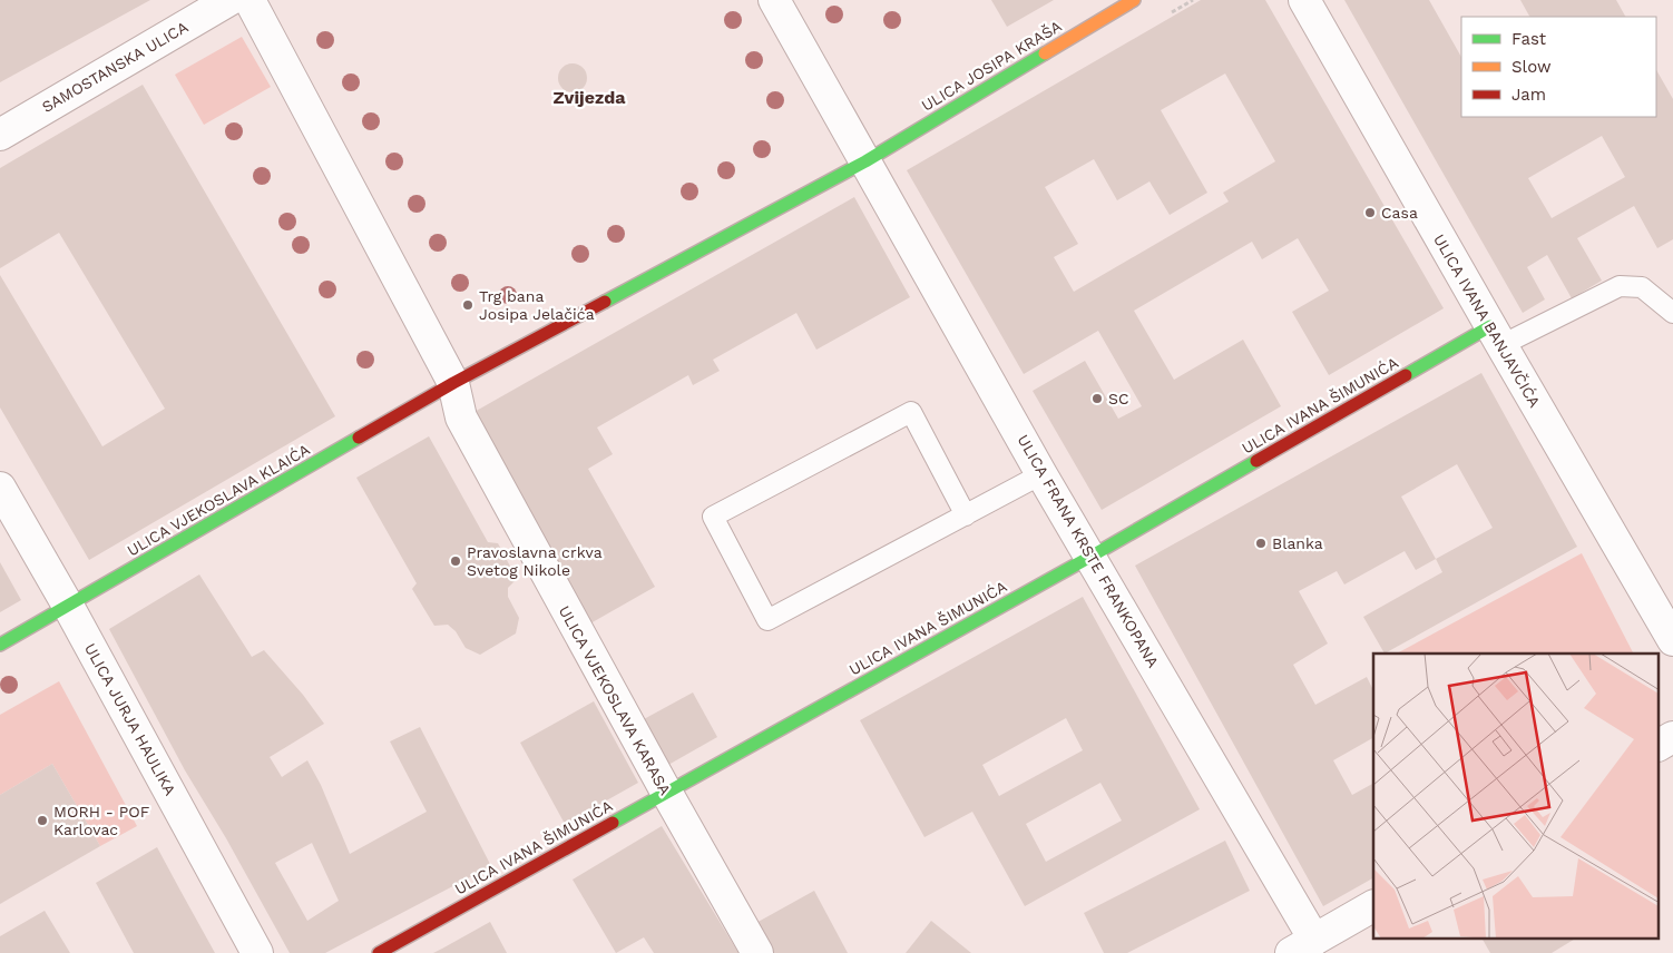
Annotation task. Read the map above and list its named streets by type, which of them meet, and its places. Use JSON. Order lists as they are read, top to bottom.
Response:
{
  "streets": {
    "street": [
      "ULICA JOSIPA KRAŠA",
      "SAMOSTANSKA ULICA",
      "ULICA IVANA BANJAVČIĆA",
      "ULICA IVANA ŠIMUNIĆA",
      "ULICA VJEKOSLAVA KLAIĆA",
      "ULICA FRANA KRSTE FRANKOPANA",
      "ULICA VJEKOSLAVA KARASA",
      "ULICA JURJA HAULIKA"
    ]
  },
  "crossings": [
    ["ULICA JOSIPA KRAŠA", "ULICA FRANA KRSTE FRANKOPANA"],
    ["ULICA IVANA BANJAVČIĆA", "ULICA IVANA ŠIMUNIĆA"],
    ["ULICA IVANA ŠIMUNIĆA", "ULICA FRANA KRSTE FRANKOPANA"],
    ["ULICA IVANA ŠIMUNIĆA", "ULICA VJEKOSLAVA KARASA"],
    ["ULICA VJEKOSLAVA KLAIĆA", "ULICA VJEKOSLAVA KARASA"],
    ["ULICA VJEKOSLAVA KLAIĆA", "ULICA JURJA HAULIKA"]
  ],
  "districts": ["Zvijezda"],
  "places": [
    "Casa",
    "Trg bana Josipa Jelačića",
    "SC",
    "Blanka",
    "Pravoslavna crkva Svetog Nikole",
    "MORH - POF Karlovac"
  ],
  "legend": ["Fast", "Slow", "Jam"]
}
